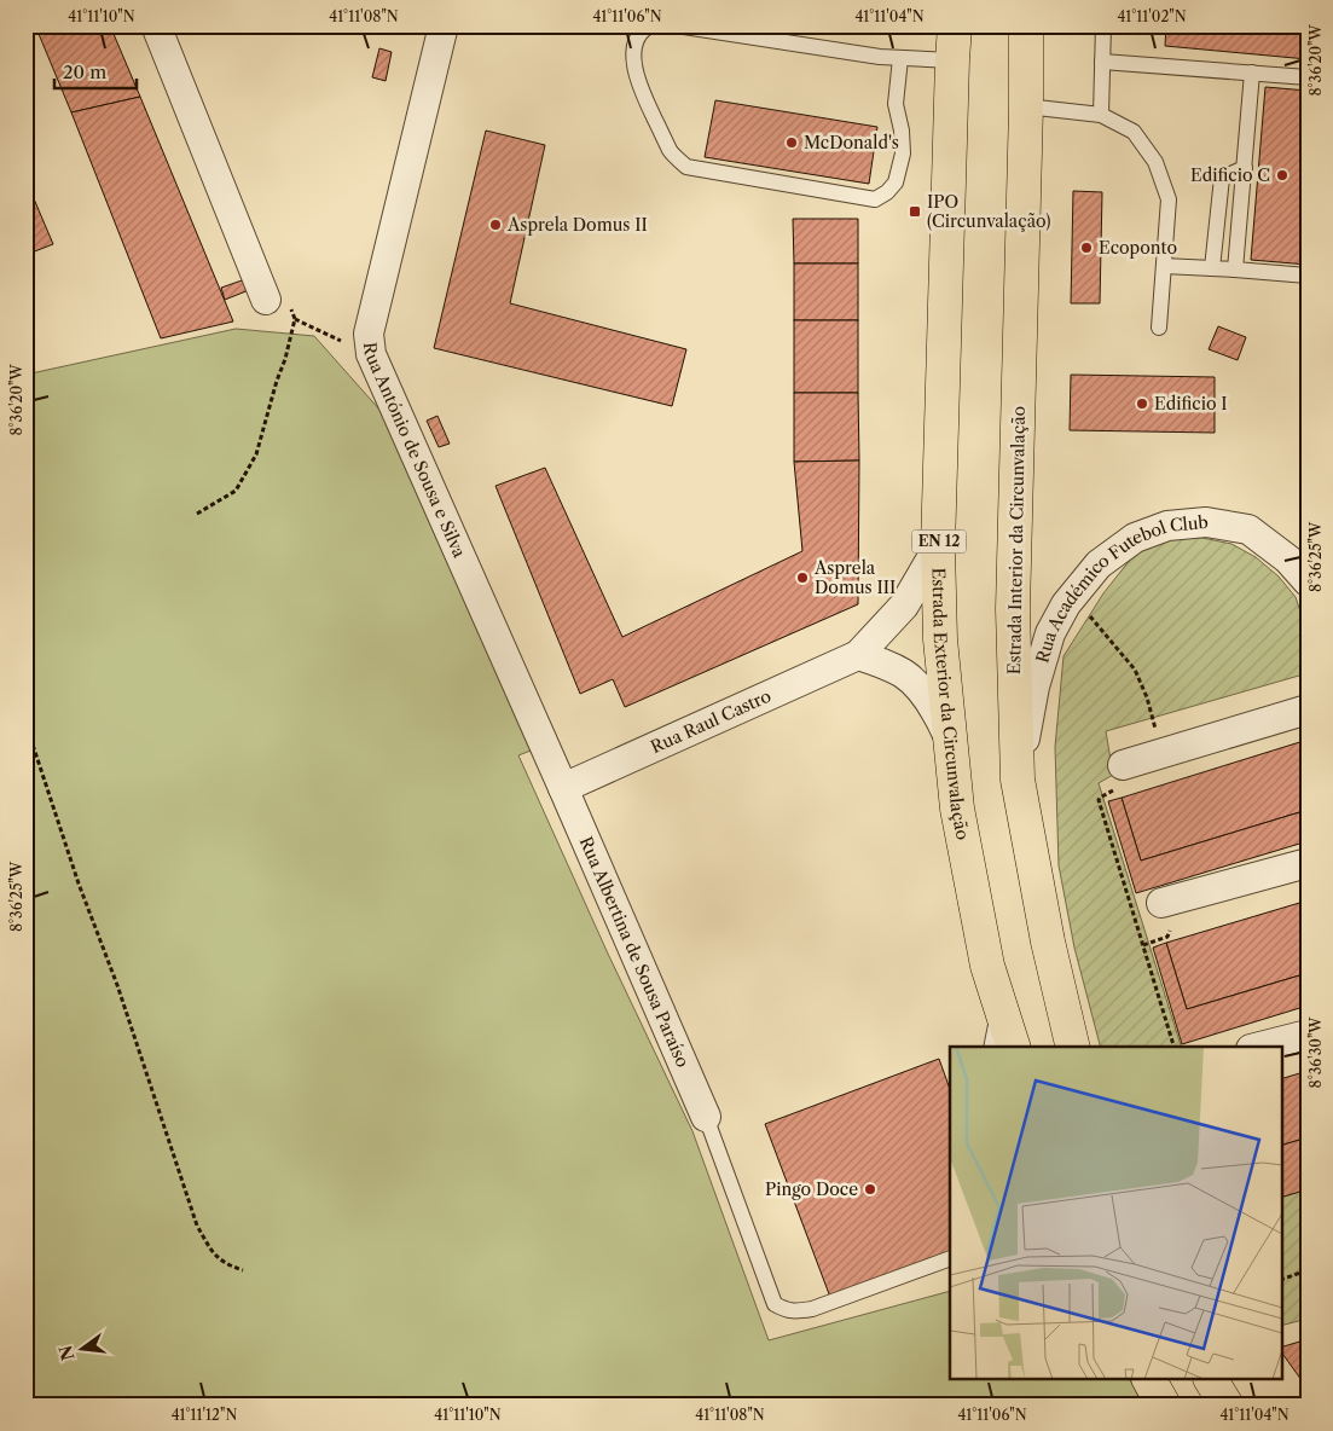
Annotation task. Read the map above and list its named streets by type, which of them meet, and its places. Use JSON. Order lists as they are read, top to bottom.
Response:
{
  "streets": {
    "main road": ["Estrada Interior da Circunvalação", "EN 12", "Estrada Exterior da Circunvalação"],
    "street": [
      "Rua António de Sousa e Silva",
      "Rua Académico Futebol Club",
      "Rua Raul Castro",
      "Rua Albertina de Sousa Paraíso"
    ]
  },
  "crossings": [
    ["Rua António de Sousa e Silva", "Rua Raul Castro"],
    ["Rua António de Sousa e Silva", "Rua Albertina de Sousa Paraíso"],
    ["Estrada Interior da Circunvalação", "Rua Académico Futebol Club"],
    ["Estrada Exterior da Circunvalação", "Rua Raul Castro"],
    ["Rua Raul Castro", "Rua Albertina de Sousa Paraíso"]
  ],
  "places": {
    "other": [
      "McDonald's",
      "Edificio C",
      "Asprela Domus II",
      "Ecoponto",
      "Edificio I",
      "Asprela Domus III",
      "Pingo Doce"
    ],
    "transit": ["IPO (Circunvalação)"]
  },
  "scale_bar": "20 m",
  "north": "left",
  "coordinates": [
    "41°11'10\"N",
    "41°11'08\"N",
    "41°11'06\"N",
    "41°11'04\"N",
    "41°11'02\"N",
    "8°36'20\"W",
    "8°36'25\"W",
    "8°36'30\"W",
    "41°11'12\"N"
  ]
}
